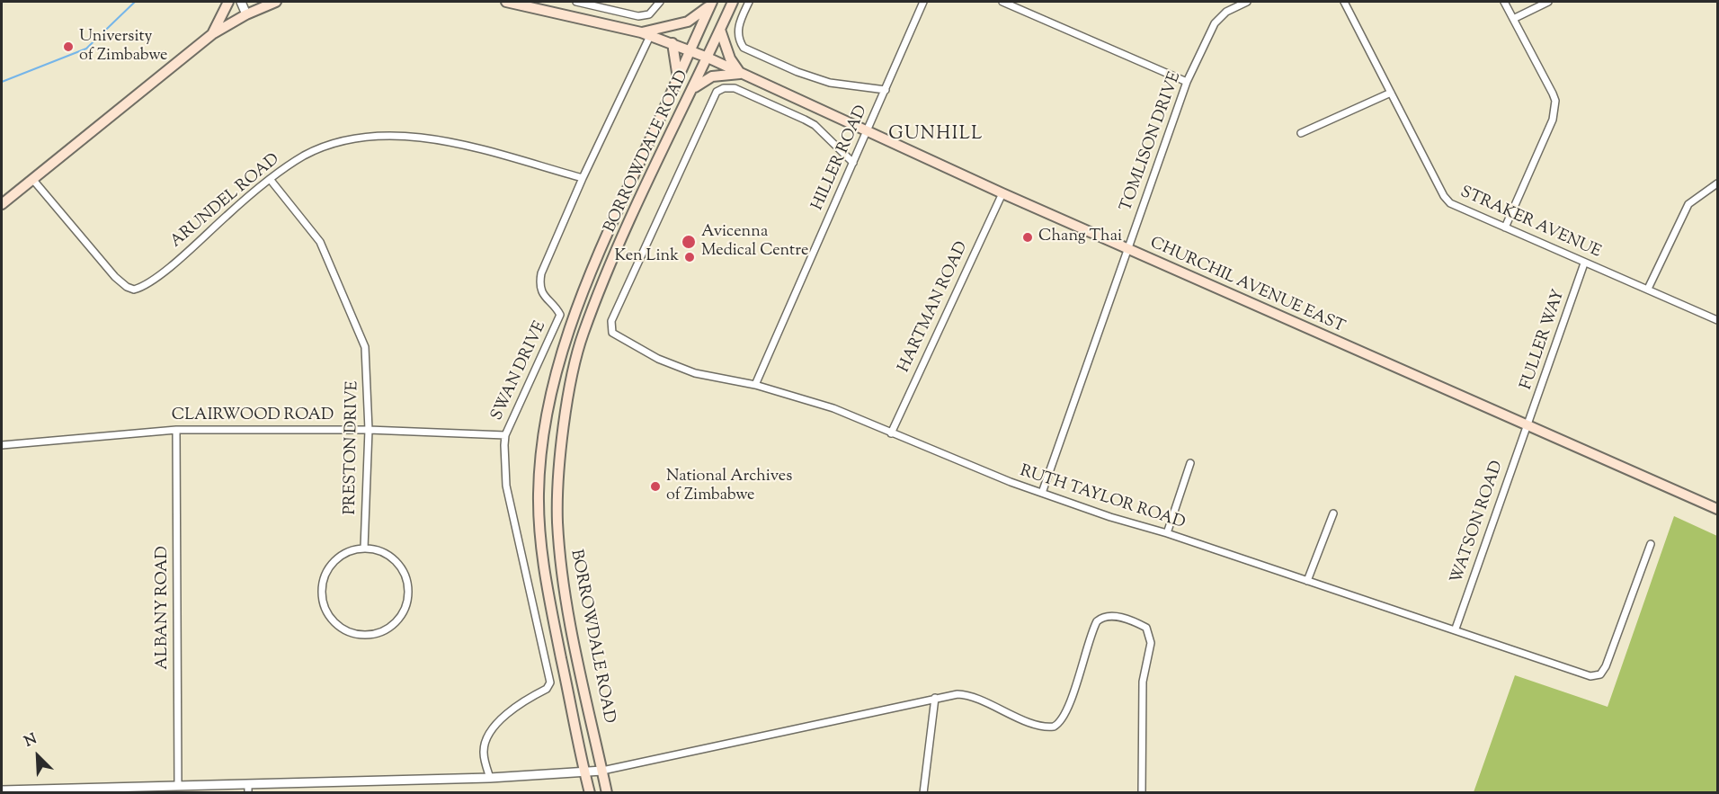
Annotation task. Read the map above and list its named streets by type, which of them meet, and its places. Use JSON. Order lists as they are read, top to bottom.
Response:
{
  "streets": {
    "main road": ["BORROWDALE ROAD", "CHURCHIL AVENUE EAST"],
    "street": [
      "TOMLISON DRIVE",
      "HILLER ROAD",
      "ARUNDEL ROAD",
      "STRAKER AVENUE",
      "HARTMAN ROAD",
      "FULLER WAY",
      "SWAN DRIVE",
      "CLAIRWOOD ROAD",
      "PRESTON DRIVE",
      "RUTH TAYLOR ROAD",
      "WATSON ROAD",
      "ALBANY ROAD"
    ]
  },
  "crossings": [
    ["TOMLISON DRIVE", "CHURCHIL AVENUE EAST"],
    ["TOMLISON DRIVE", "RUTH TAYLOR ROAD"],
    ["BORROWDALE ROAD", "CHURCHIL AVENUE EAST"],
    ["HILLER ROAD", "CHURCHIL AVENUE EAST"],
    ["HILLER ROAD", "RUTH TAYLOR ROAD"],
    ["ARUNDEL ROAD", "SWAN DRIVE"],
    ["ARUNDEL ROAD", "PRESTON DRIVE"],
    ["STRAKER AVENUE", "FULLER WAY"],
    ["CHURCHIL AVENUE EAST", "HARTMAN ROAD"],
    ["CHURCHIL AVENUE EAST", "FULLER WAY"],
    ["CHURCHIL AVENUE EAST", "SWAN DRIVE"],
    ["CHURCHIL AVENUE EAST", "WATSON ROAD"],
    ["HARTMAN ROAD", "RUTH TAYLOR ROAD"],
    ["FULLER WAY", "WATSON ROAD"],
    ["SWAN DRIVE", "CLAIRWOOD ROAD"],
    ["CLAIRWOOD ROAD", "PRESTON DRIVE"],
    ["CLAIRWOOD ROAD", "ALBANY ROAD"],
    ["RUTH TAYLOR ROAD", "WATSON ROAD"]
  ],
  "districts": ["GUNHILL"],
  "places": [
    "University of Zimbabwe",
    "Chang Thai",
    "Avicenna Medical Centre",
    "Ken Link",
    "National Archives of Zimbabwe"
  ],
  "north": "top left"
}
